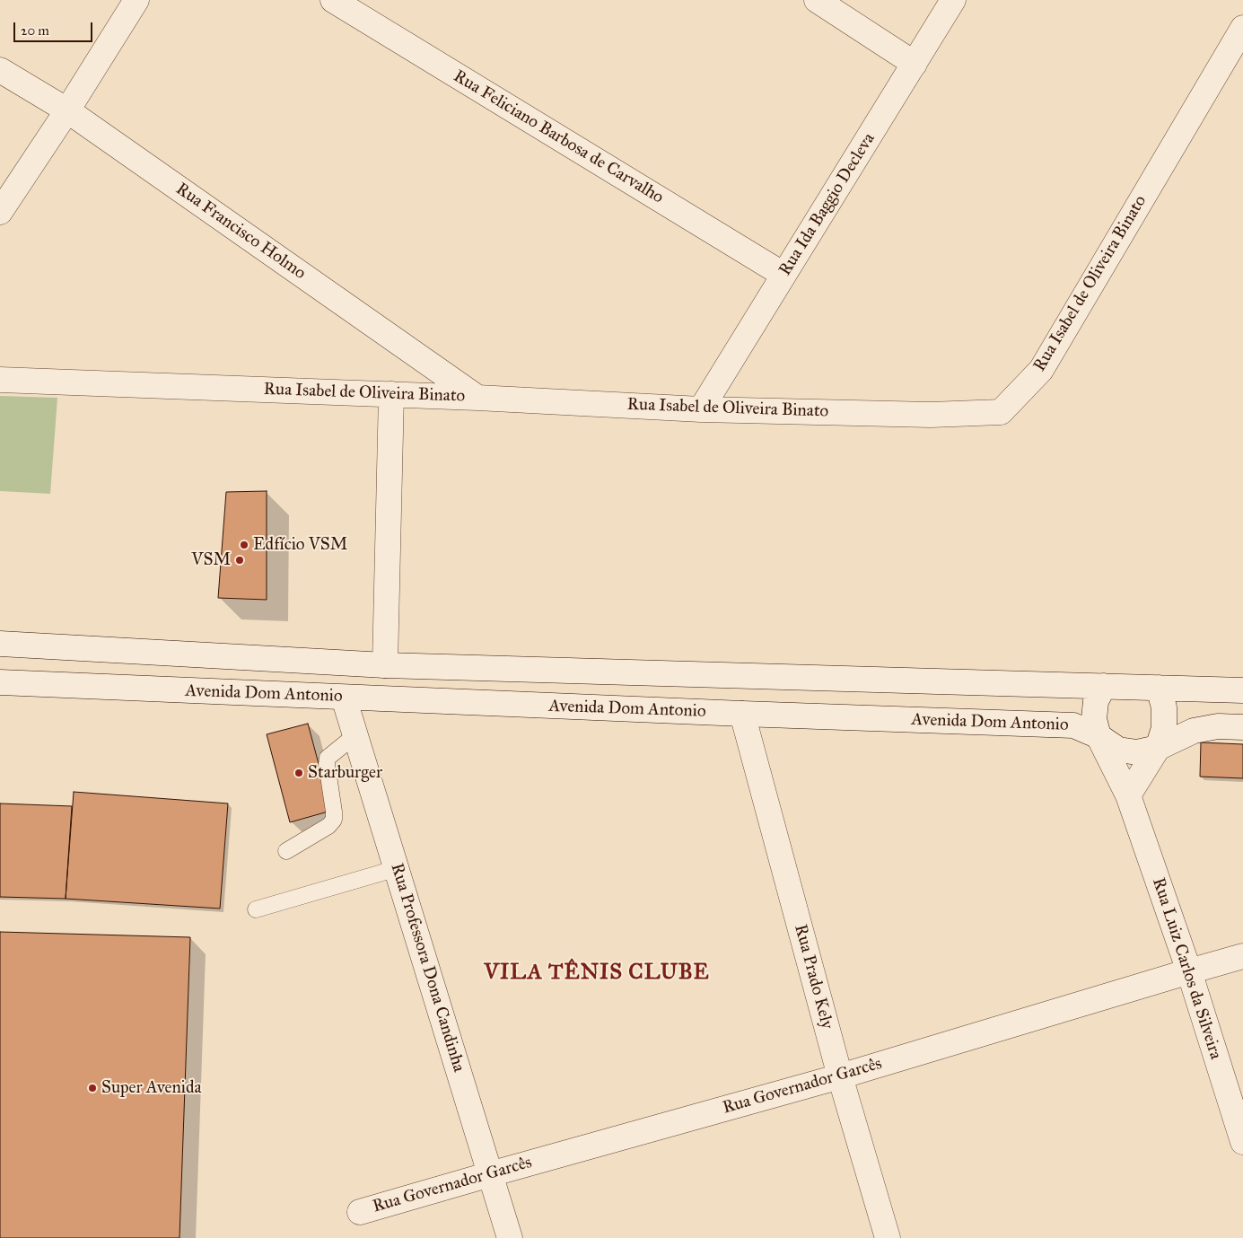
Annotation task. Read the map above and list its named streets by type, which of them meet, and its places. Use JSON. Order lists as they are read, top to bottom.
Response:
{
  "streets": {
    "street": [
      "Rua Feliciano Barbosa de Carvalho",
      "Rua Ida Baggio Decleva",
      "Rua Francisco Holmo",
      "Rua Isabel de Oliveira Binato",
      "Avenida Dom Antonio",
      "Rua Professora Dona Candinha",
      "Rua Luiz Carlos da Silveira",
      "Rua Prado Kely",
      "Rua Governador Garcês"
    ]
  },
  "crossings": [
    ["Rua Feliciano Barbosa de Carvalho", "Rua Ida Baggio Decleva"],
    ["Rua Ida Baggio Decleva", "Rua Isabel de Oliveira Binato"],
    ["Rua Francisco Holmo", "Rua Isabel de Oliveira Binato"],
    ["Avenida Dom Antonio", "Rua Professora Dona Candinha"],
    ["Avenida Dom Antonio", "Rua Luiz Carlos da Silveira"],
    ["Avenida Dom Antonio", "Rua Prado Kely"],
    ["Rua Professora Dona Candinha", "Rua Governador Garcês"],
    ["Rua Luiz Carlos da Silveira", "Rua Governador Garcês"],
    ["Rua Prado Kely", "Rua Governador Garcês"]
  ],
  "districts": ["VILA TÊNIS CLUBE"],
  "places": [
    "Edfício VSM",
    "VSM",
    "Starburger",
    "Super Avenida"
  ],
  "scale_bar": "20 m"
}
